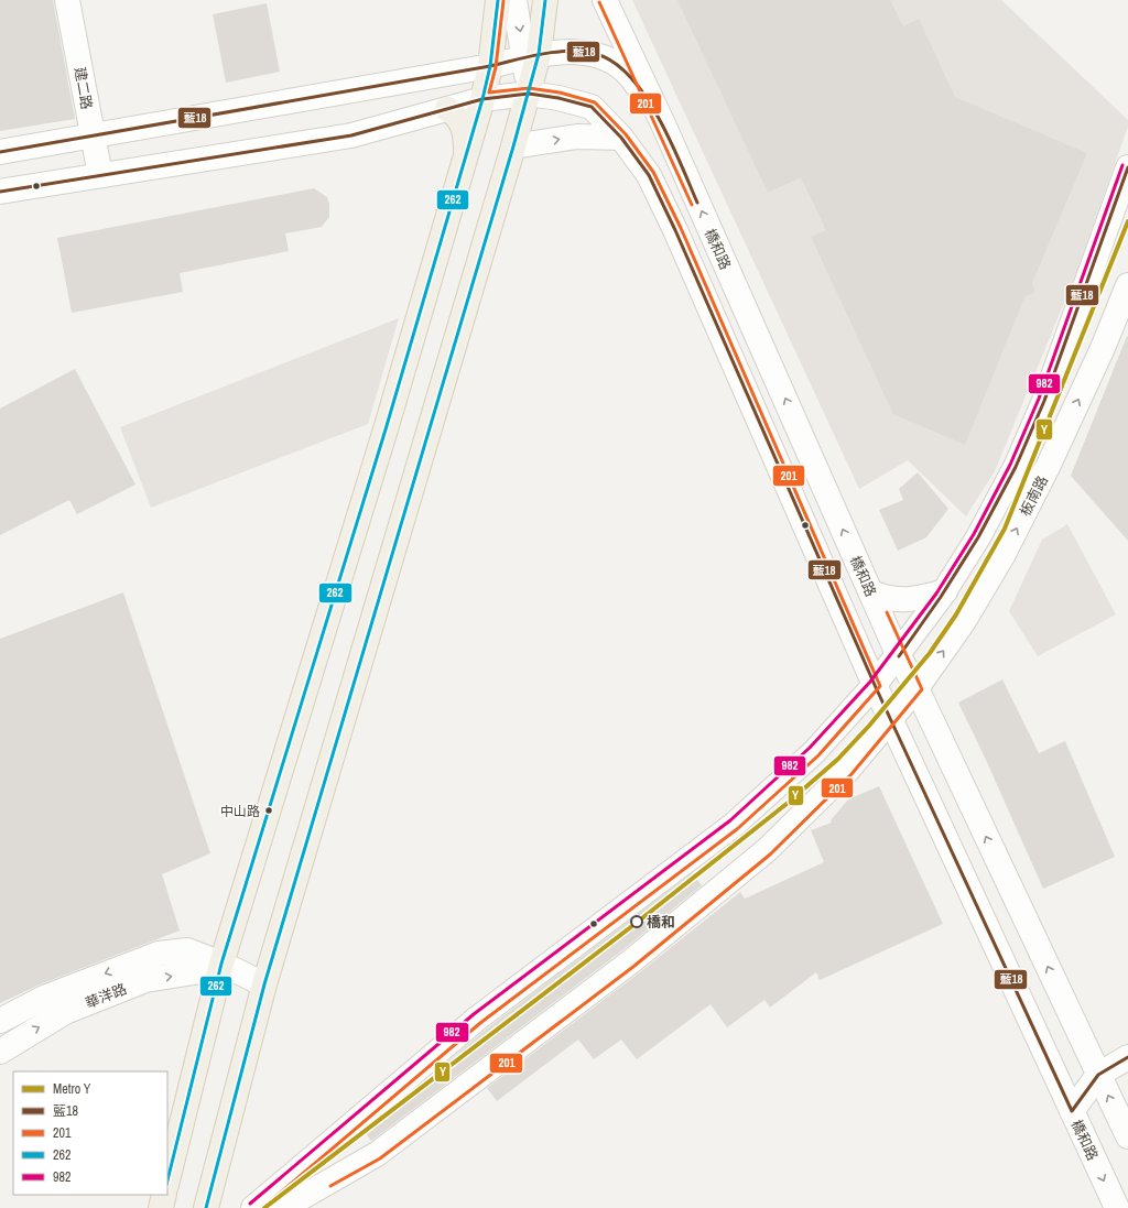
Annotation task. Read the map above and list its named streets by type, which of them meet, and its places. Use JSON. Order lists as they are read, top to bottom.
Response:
{
  "streets": {
    "street": [
      "建二路",
      "橋和路",
      "板南路",
      "華洋路"
    ]
  },
  "crossings": [
    ["建二路", "橋和路"],
    ["橋和路", "板南路"]
  ],
  "places": ["中山路", "橋和"],
  "lines": [
    "transit line 262",
    "transit line 201",
    "transit line 藍18",
    "transit line 982",
    "metro line Y"
  ],
  "legend": [
    "Metro Y",
    "藍18",
    "201",
    "262",
    "982"
  ]
}
